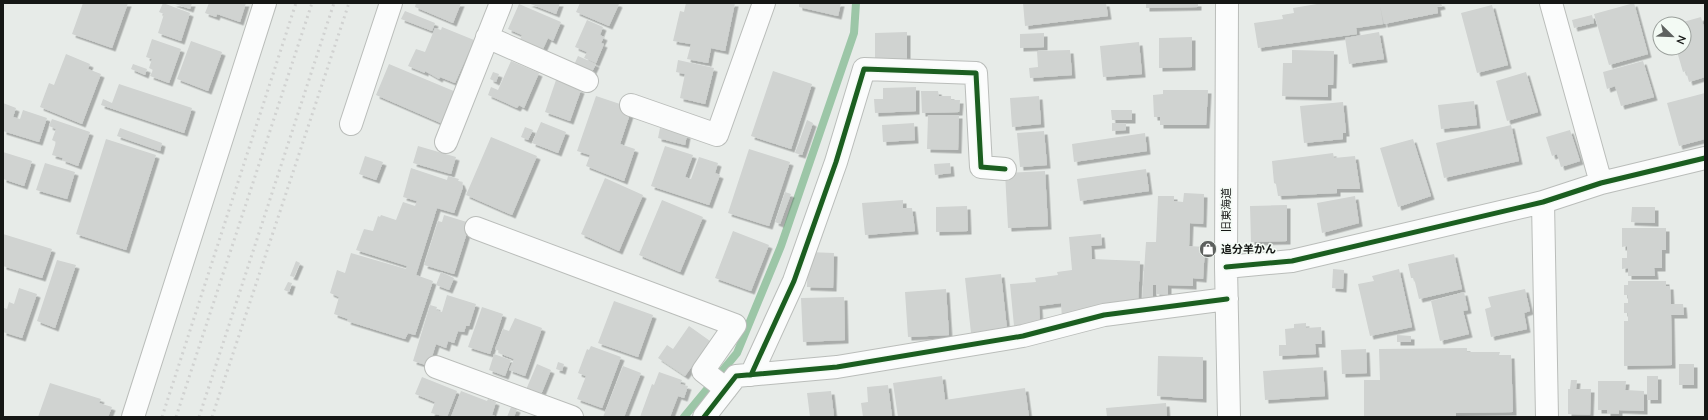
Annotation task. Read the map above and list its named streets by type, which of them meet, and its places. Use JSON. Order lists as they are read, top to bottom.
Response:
{
  "streets": {
    "street": ["旧東海道"]
  },
  "places": {
    "shop": ["追分羊かん"]
  },
  "north": "bottom right"
}
